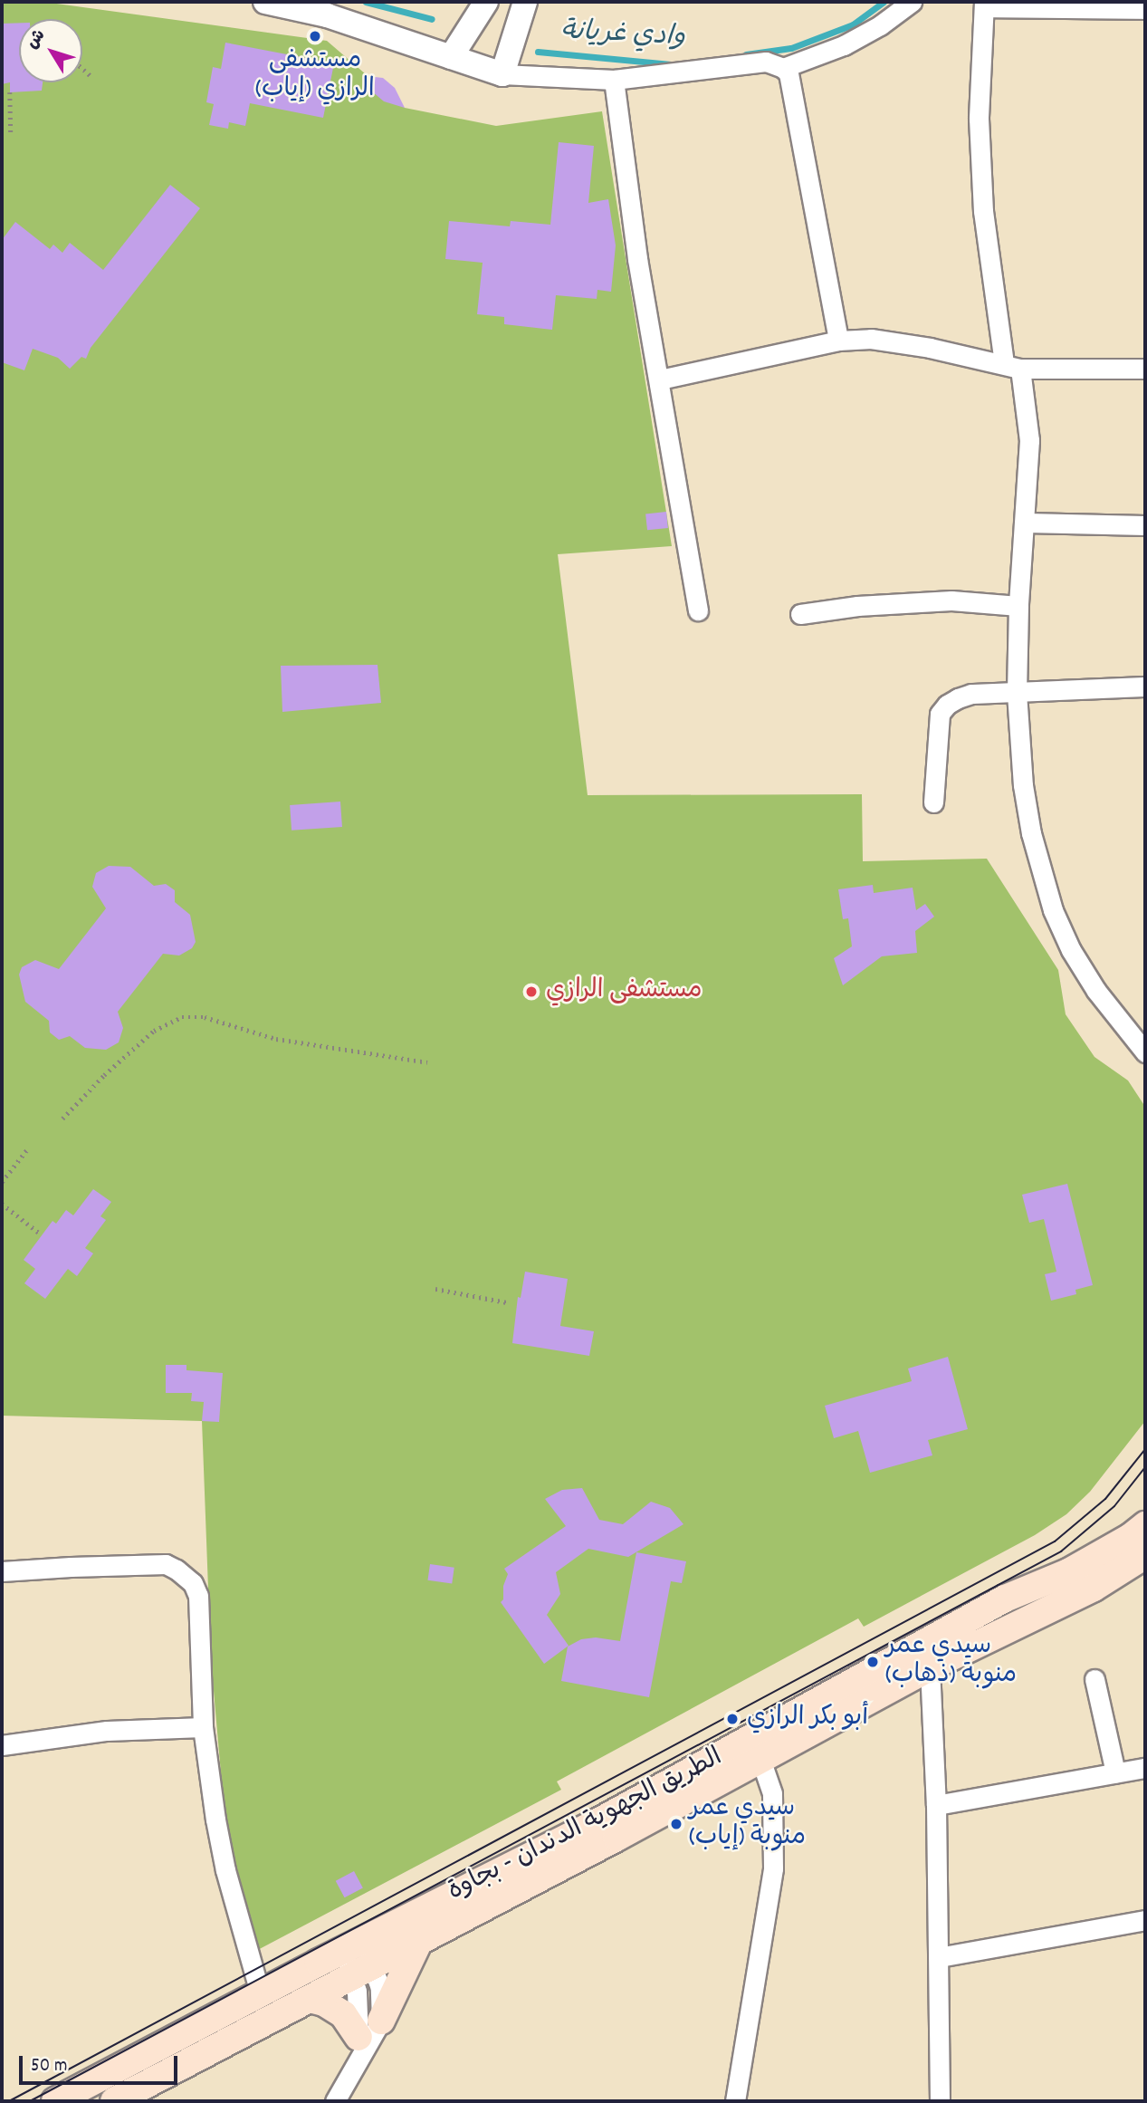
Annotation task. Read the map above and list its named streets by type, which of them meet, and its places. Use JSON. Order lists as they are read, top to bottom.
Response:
{
  "streets": {
    "main road": ["الطريق الجهوية الدندان - بجاوة"]
  },
  "water": ["وادي غريانة"],
  "places": [
    "مستشفى الرازي (إياب)",
    "مستشفى الرازي",
    "سيدي عمر منوبة (ذهاب)",
    "أبو بكر الرازي",
    "سيدي عمر منوبة (إياب)"
  ],
  "scale_bar": "50 m",
  "north": "top left"
}
